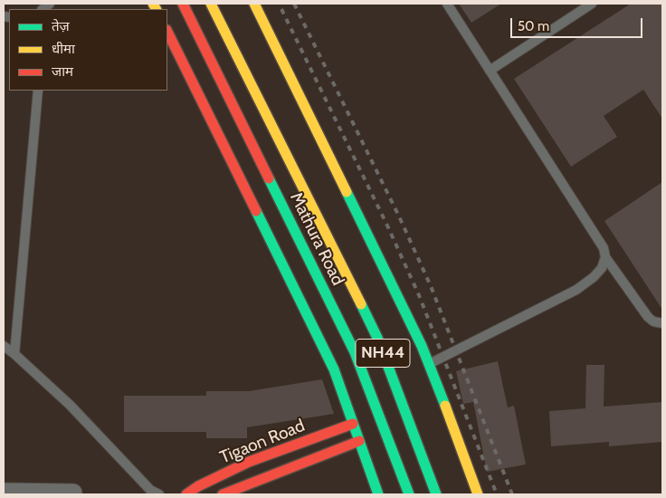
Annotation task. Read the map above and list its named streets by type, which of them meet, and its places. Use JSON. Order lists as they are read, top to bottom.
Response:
{
  "streets": {
    "main road": ["Mathura Road", "NH44", "Tigaon Road"]
  },
  "legend": ["तेज़", "धीमा", "जाम"],
  "scale_bar": "50 m"
}
